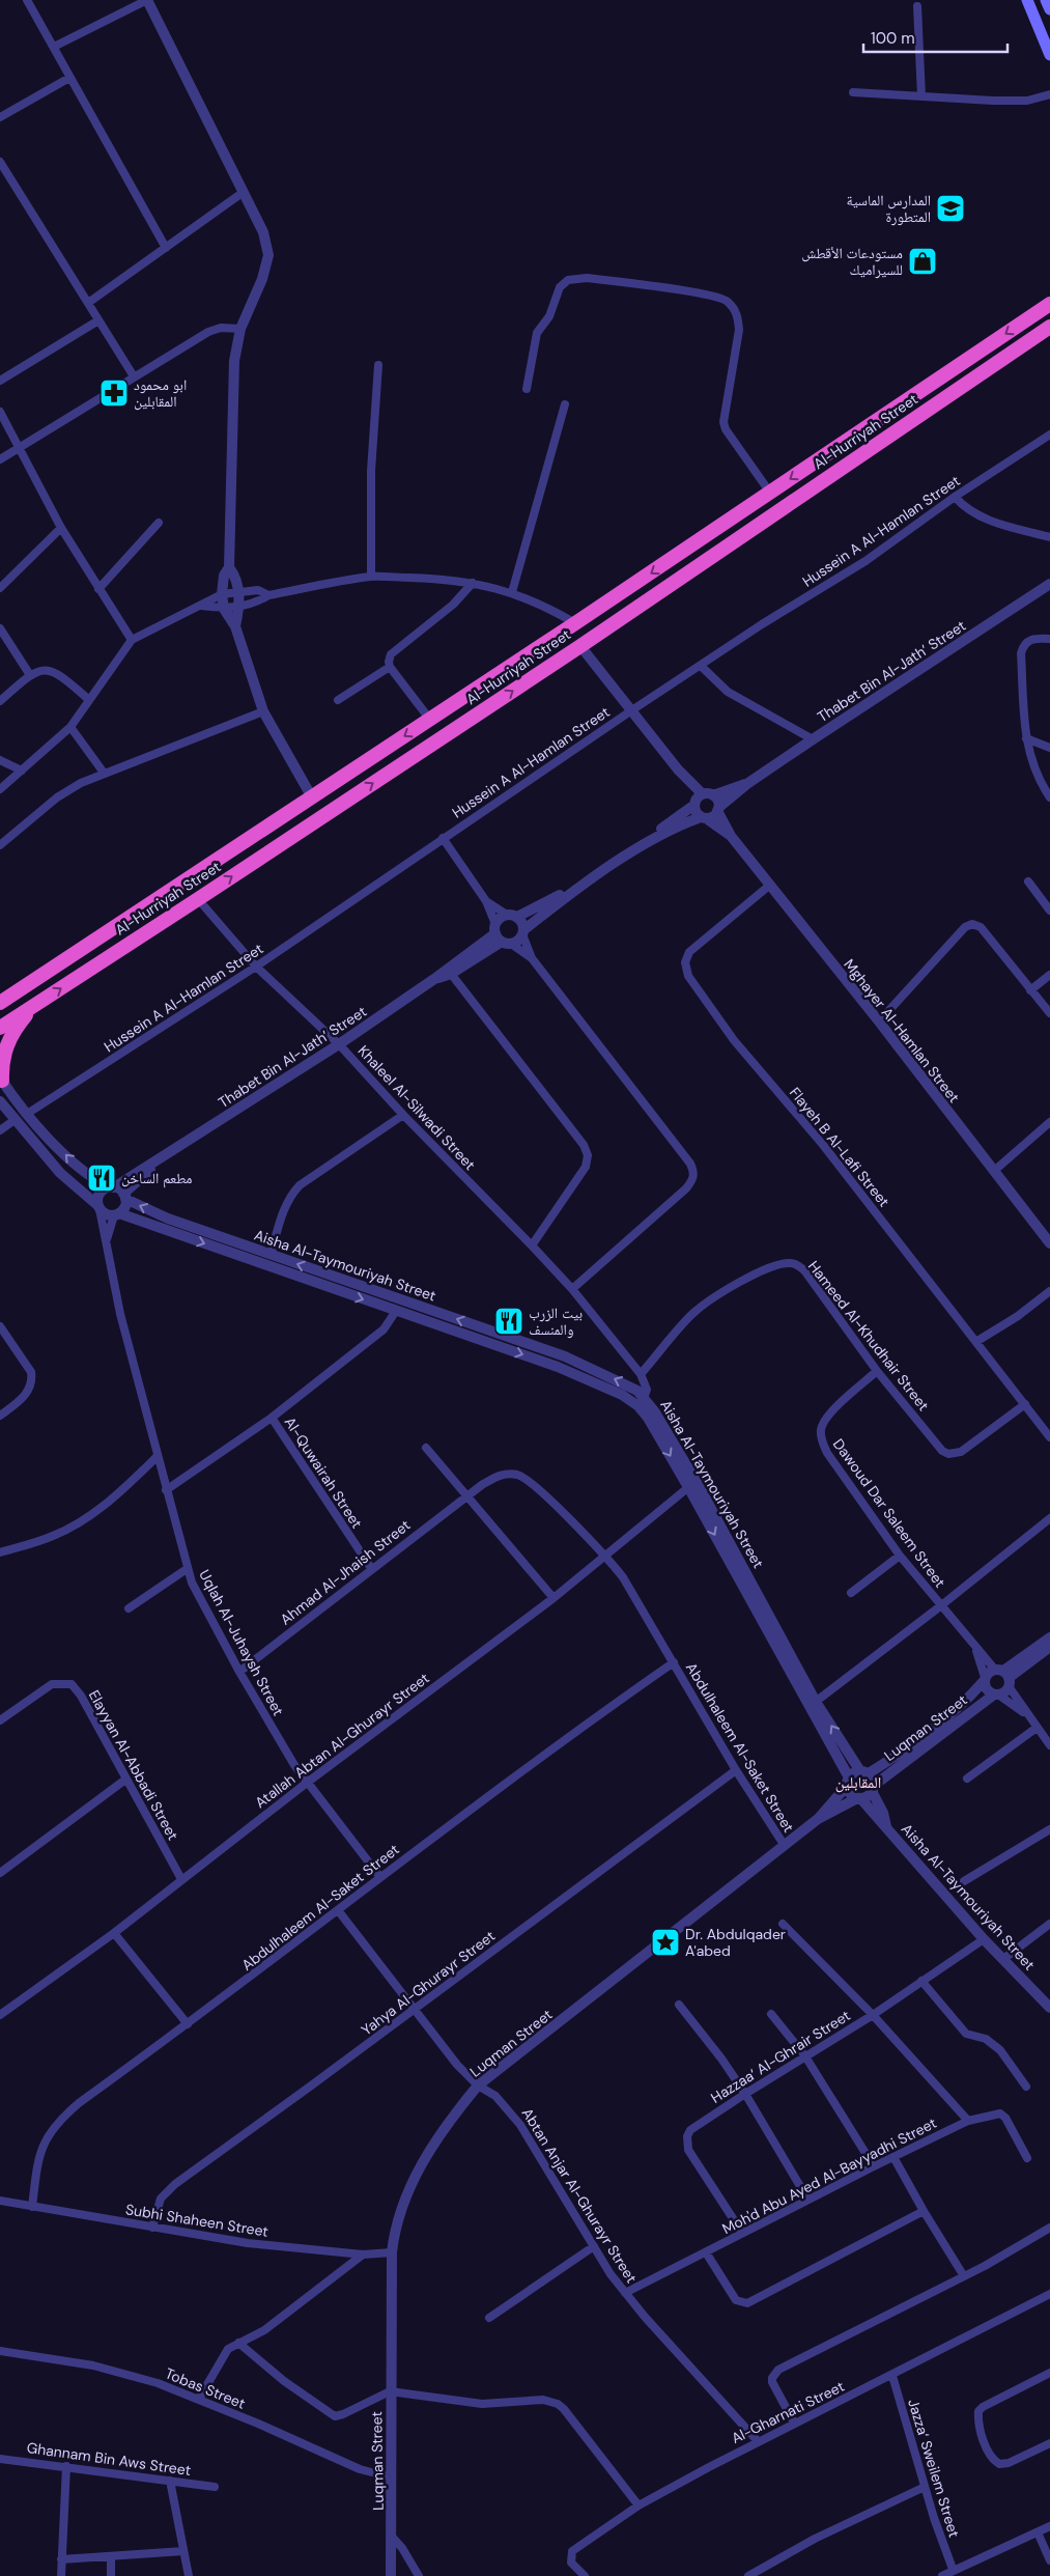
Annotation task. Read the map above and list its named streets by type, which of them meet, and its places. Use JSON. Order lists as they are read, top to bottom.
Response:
{
  "streets": {
    "highway": ["Al-Hurriyah Street"],
    "street": [
      "Hussein A Al-Hamlan Street",
      "Thabet Bin Al-Jath’ Street",
      "Mghayer Al-Hamlan Street",
      "Khaleel Al-Silwadi Street",
      "Flayeh B Al-Lafi Street",
      "Aisha Al-Taymouriyah Street",
      "Hameed Al-Khudhair Street",
      "Al-Quwairah Street",
      "Dawoud Dar Saleem Street",
      "Ahmad Al-Jhaish Street",
      "Uqlah Al-Juhaysh Street",
      "Luqman Street",
      "Atallah Abtan Al-Ghurayr Street",
      "Abdulhaleem Al-Saket Street",
      "Elayyan Al-Abbadi Street",
      "Yahya Al-Ghurayr Street",
      "Hazzaa‘ Al-Ghrair Street",
      "Moh'd Abu Ayed Al-Bayyadhi Street",
      "Abtan Anjar Al-Ghurayr Street",
      "Subhi Shaheen Street",
      "Tobas Street",
      "Al-Gharnati Street",
      "Ghannam Bin Aws Street",
      "Jazza‘ Sweilem Street"
    ]
  },
  "crossings": [
    ["Al-Hurriyah Street", "Khaleel Al-Silwadi Street"],
    ["Hussein A Al-Hamlan Street", "Khaleel Al-Silwadi Street"],
    ["Hussein A Al-Hamlan Street", "Aisha Al-Taymouriyah Street"],
    ["Thabet Bin Al-Jath’ Street", "Mghayer Al-Hamlan Street"],
    ["Thabet Bin Al-Jath’ Street", "Khaleel Al-Silwadi Street"],
    ["Thabet Bin Al-Jath’ Street", "Aisha Al-Taymouriyah Street"],
    ["Thabet Bin Al-Jath’ Street", "Uqlah Al-Juhaysh Street"],
    ["Mghayer Al-Hamlan Street", "Flayeh B Al-Lafi Street"],
    ["Khaleel Al-Silwadi Street", "Aisha Al-Taymouriyah Street"],
    ["Khaleel Al-Silwadi Street", "Hameed Al-Khudhair Street"],
    ["Flayeh B Al-Lafi Street", "Hameed Al-Khudhair Street"],
    ["Aisha Al-Taymouriyah Street", "Uqlah Al-Juhaysh Street"],
    ["Aisha Al-Taymouriyah Street", "Luqman Street"],
    ["Aisha Al-Taymouriyah Street", "Atallah Abtan Al-Ghurayr Street"],
    ["Aisha Al-Taymouriyah Street", "Hazzaa‘ Al-Ghrair Street"],
    ["Hameed Al-Khudhair Street", "Dawoud Dar Saleem Street"],
    ["Al-Quwairah Street", "Ahmad Al-Jhaish Street"],
    ["Dawoud Dar Saleem Street", "Luqman Street"],
    ["Ahmad Al-Jhaish Street", "Uqlah Al-Juhaysh Street"],
    ["Ahmad Al-Jhaish Street", "Abdulhaleem Al-Saket Street"],
    ["Uqlah Al-Juhaysh Street", "Atallah Abtan Al-Ghurayr Street"],
    ["Uqlah Al-Juhaysh Street", "Abdulhaleem Al-Saket Street"],
    ["Luqman Street", "Abdulhaleem Al-Saket Street"],
    ["Luqman Street", "Abtan Anjar Al-Ghurayr Street"],
    ["Luqman Street", "Subhi Shaheen Street"],
    ["Luqman Street", "Tobas Street"],
    ["Atallah Abtan Al-Ghurayr Street", "Abdulhaleem Al-Saket Street"],
    ["Atallah Abtan Al-Ghurayr Street", "Elayyan Al-Abbadi Street"],
    ["Abdulhaleem Al-Saket Street", "Yahya Al-Ghurayr Street"],
    ["Abdulhaleem Al-Saket Street", "Abtan Anjar Al-Ghurayr Street"],
    ["Abdulhaleem Al-Saket Street", "Subhi Shaheen Street"],
    ["Yahya Al-Ghurayr Street", "Abtan Anjar Al-Ghurayr Street"],
    ["Yahya Al-Ghurayr Street", "Subhi Shaheen Street"],
    ["Hazzaa‘ Al-Ghrair Street", "Moh'd Abu Ayed Al-Bayyadhi Street"],
    ["Moh'd Abu Ayed Al-Bayyadhi Street", "Abtan Anjar Al-Ghurayr Street"],
    ["Abtan Anjar Al-Ghurayr Street", "Al-Gharnati Street"],
    ["Al-Gharnati Street", "Jazza‘ Sweilem Street"]
  ],
  "districts": ["المقابلين"],
  "places": {
    "school or university": ["المدارس الماسية المتطورة"],
    "shop": ["مستودعات الأقطش للسيراميك"],
    "pharmacy": ["ابو محمود المقابلين"],
    "restaurant": ["مطعم الساخن", "بيت الزرب والمنسف"],
    "place": ["Dr. Abdulqader A'abed"]
  },
  "scale_bar": "100 m"
}
